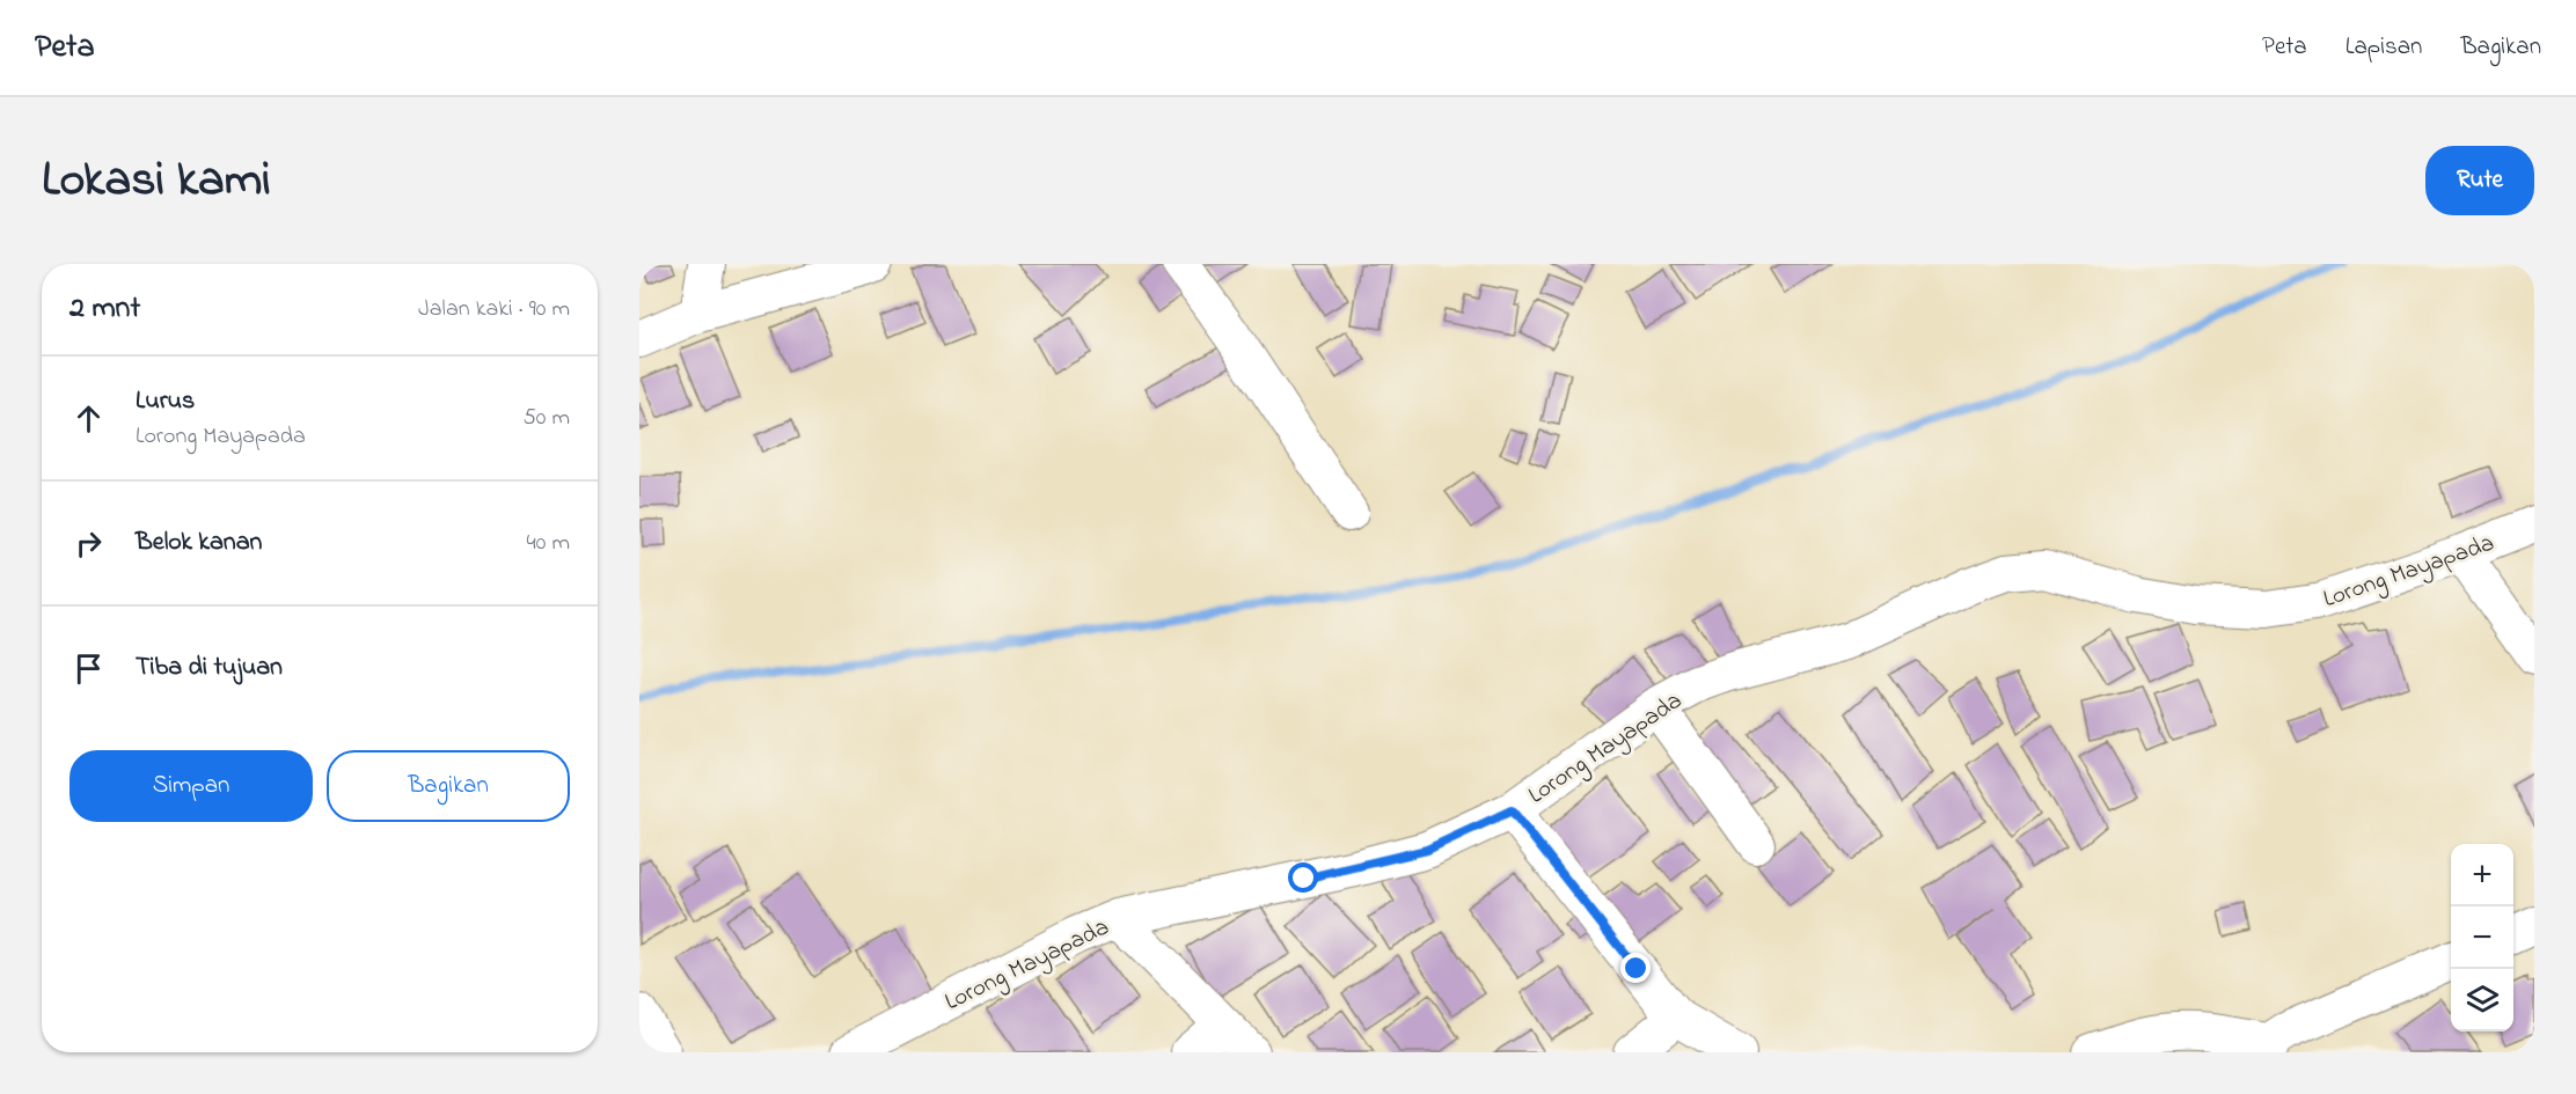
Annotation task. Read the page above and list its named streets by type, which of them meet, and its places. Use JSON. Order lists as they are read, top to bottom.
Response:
{
  "streets": {
    "street": ["Lorong Mayapada"]
  },
  "page": {
    "header": "Peta",
    "nav": ["Peta", "Lapisan", "Bagikan"],
    "title": "Lokasi kami",
    "buttons": [
      "Rute",
      ["Simpan", "Bagikan"]
    ],
    "heading": ["2 mnt", "Jalan kaki · 90 m"],
    "list": [
      ["Lurus", "Lorong Mayapada", "50 m"],
      ["Belok kanan", "40 m"],
      "Tiba di tujuan"
    ],
    "map_buttons": ["+", "−"]
  }
}
